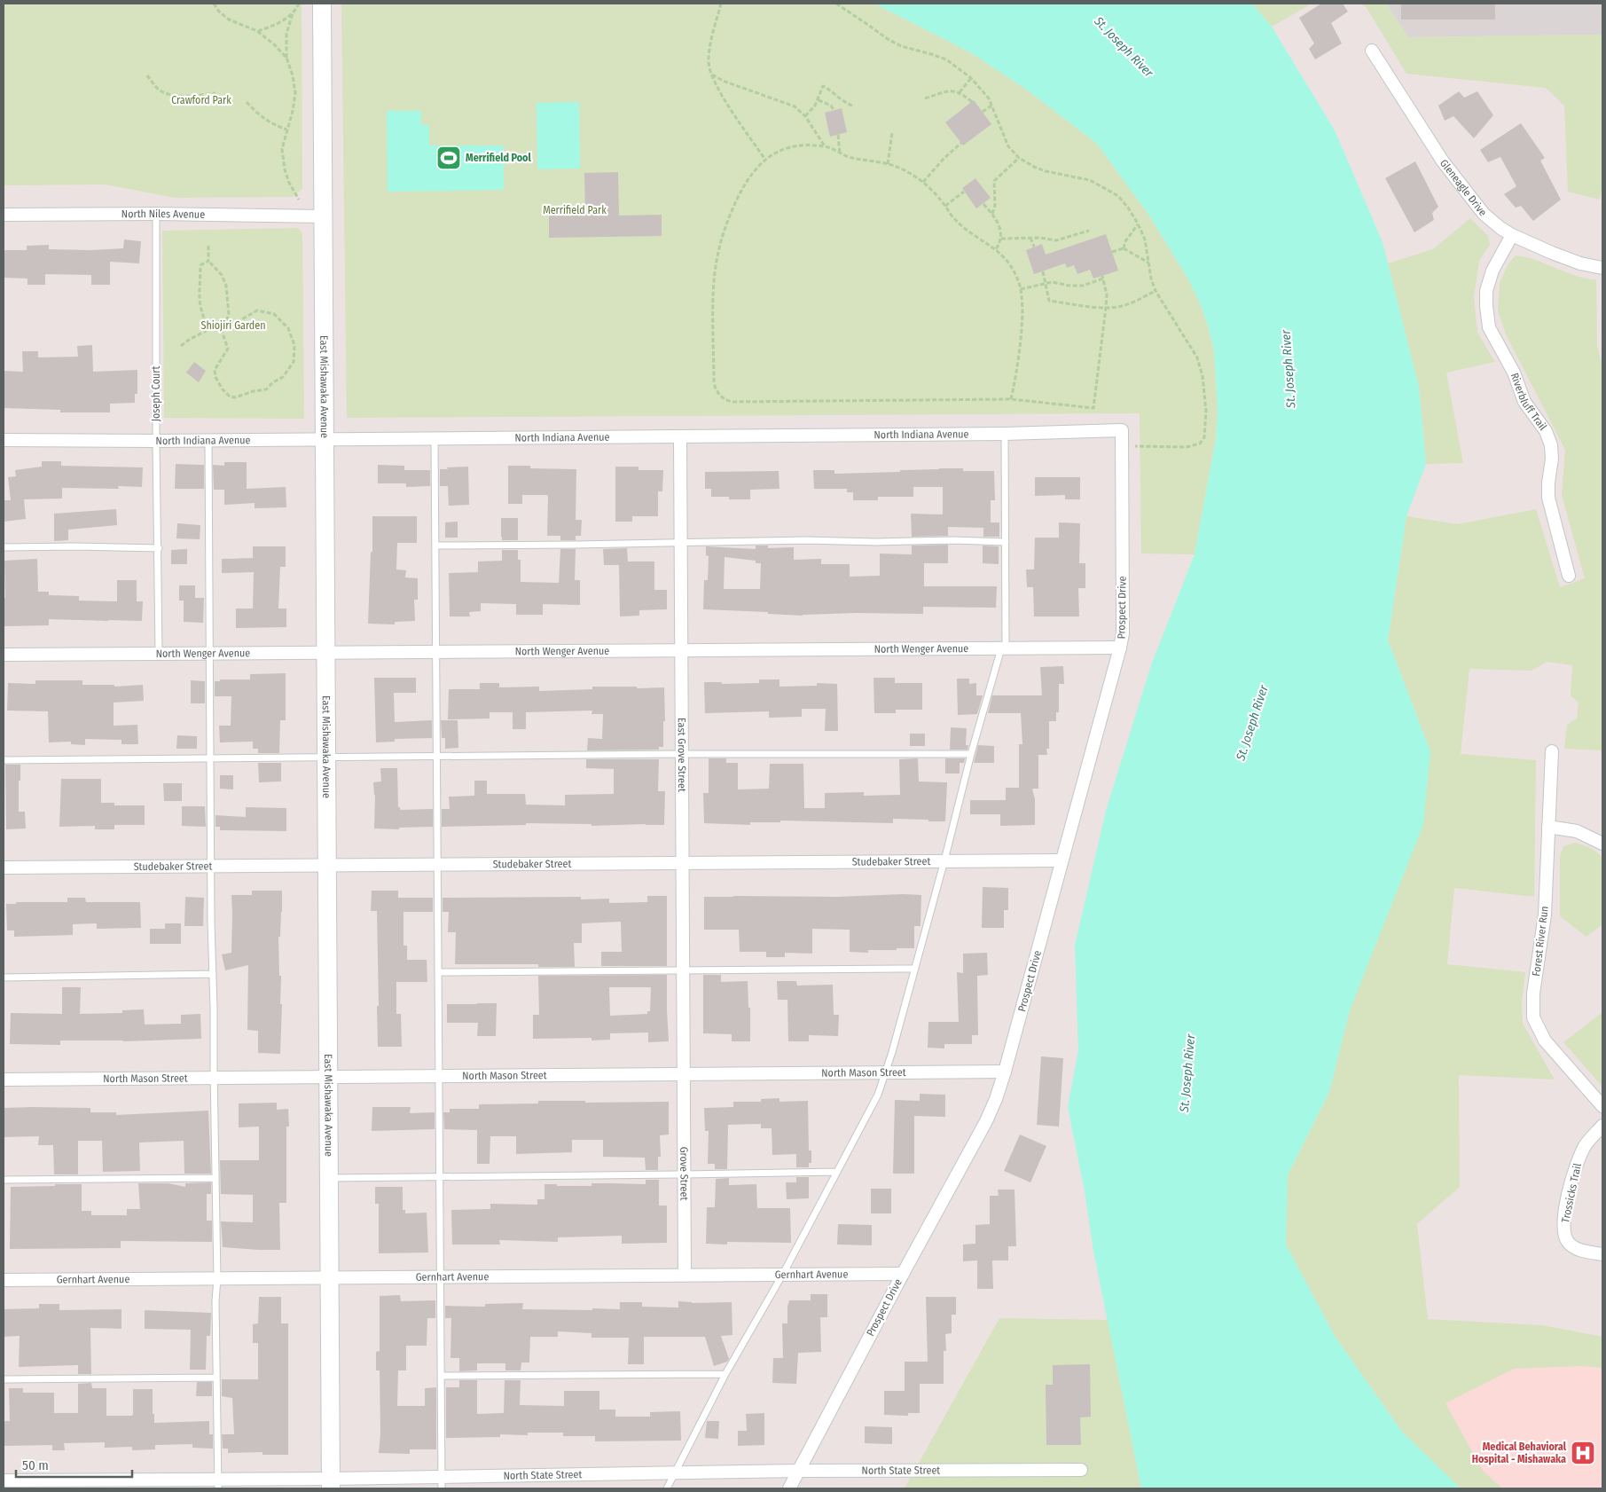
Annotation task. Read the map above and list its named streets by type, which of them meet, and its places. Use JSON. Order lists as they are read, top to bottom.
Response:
{
  "streets": {
    "street": [
      "Gleneagle Drive",
      "North Niles Avenue",
      "East Mishawaka Avenue",
      "Riverbluff Trail",
      "North Indiana Avenue",
      "Prospect Drive",
      "North Wenger Avenue",
      "East Grove Street",
      "Studebaker Street",
      "Forest River Run",
      "North Mason Street",
      "Grove Street",
      "Trossicks Trail",
      "Gernhart Avenue",
      "North State Street"
    ],
    "lane": ["Joseph Court"]
  },
  "crossings": [
    ["Gleneagle Drive", "Riverbluff Trail"],
    ["North Niles Avenue", "East Mishawaka Avenue"],
    ["North Niles Avenue", "Joseph Court"],
    ["East Mishawaka Avenue", "North Indiana Avenue"],
    ["East Mishawaka Avenue", "North Wenger Avenue"],
    ["East Mishawaka Avenue", "Studebaker Street"],
    ["East Mishawaka Avenue", "North Mason Street"],
    ["East Mishawaka Avenue", "Gernhart Avenue"],
    ["East Mishawaka Avenue", "North State Street"],
    ["Joseph Court", "North Indiana Avenue"],
    ["Joseph Court", "North Wenger Avenue"],
    ["North Indiana Avenue", "Prospect Drive"],
    ["North Indiana Avenue", "East Grove Street"],
    ["Prospect Drive", "North Wenger Avenue"],
    ["Prospect Drive", "Studebaker Street"],
    ["Prospect Drive", "North Mason Street"],
    ["Prospect Drive", "Gernhart Avenue"],
    ["Prospect Drive", "North State Street"],
    ["North Wenger Avenue", "East Grove Street"],
    ["East Grove Street", "Studebaker Street"],
    ["East Grove Street", "North Mason Street"],
    ["East Grove Street", "Grove Street"],
    ["North Mason Street", "Grove Street"],
    ["Grove Street", "Gernhart Avenue"]
  ],
  "water": ["St. Joseph River"],
  "parks": ["Crawford Park", "Merrifield Park", "Shiojiri Garden"],
  "places": {
    "sports": ["Merrifield Pool"],
    "hospital": ["Medical Behavioral Hospital - Mishawaka"]
  },
  "scale_bar": "50 m"
}
